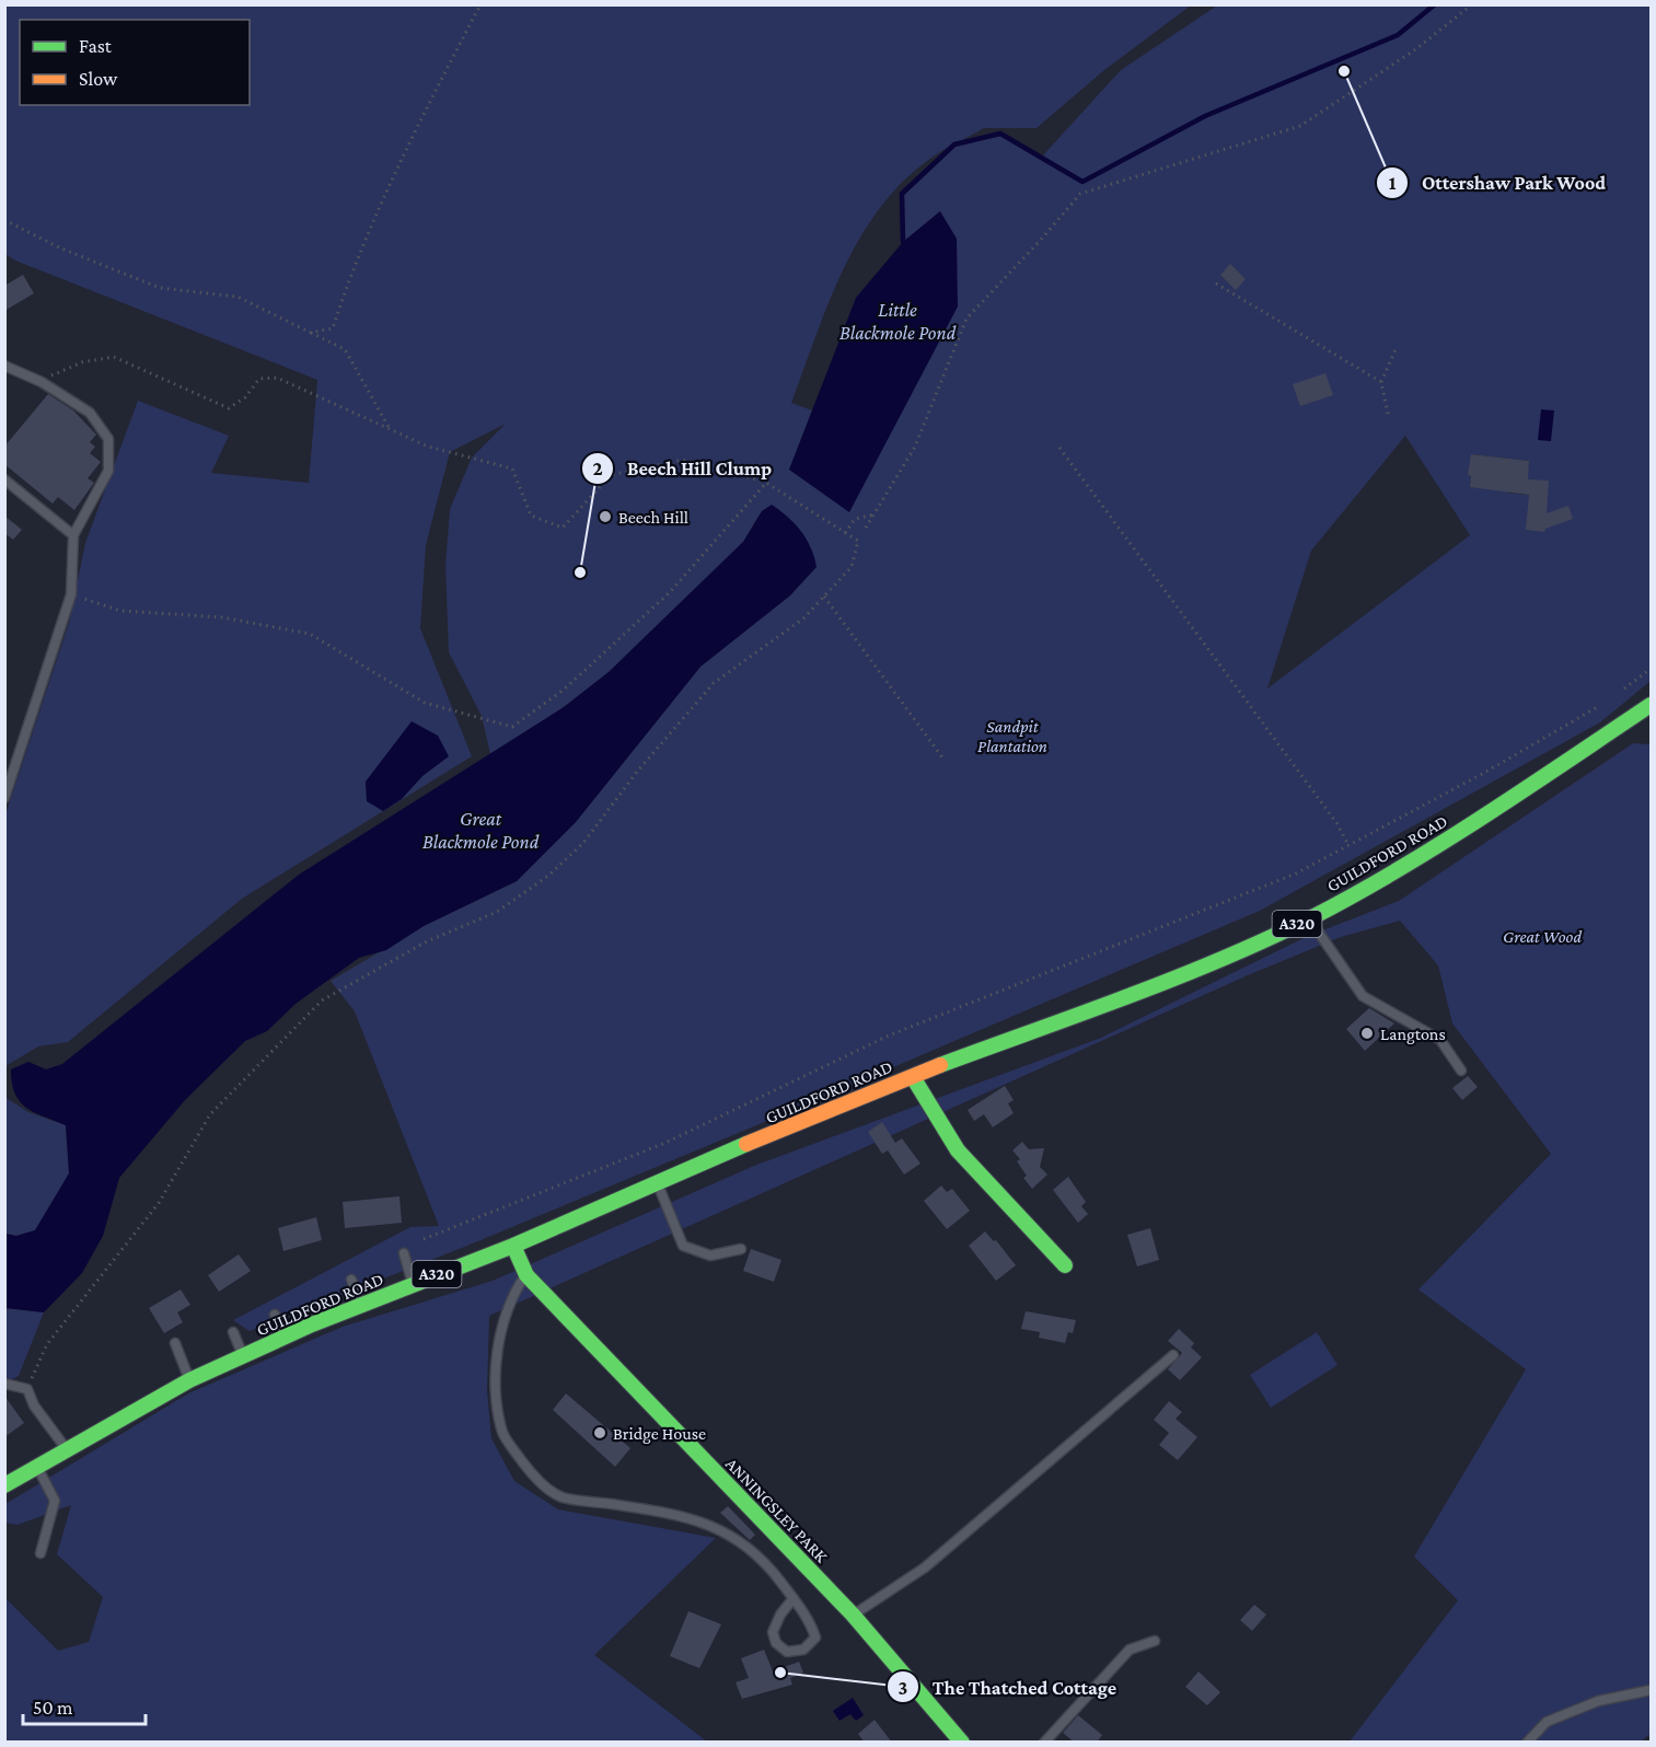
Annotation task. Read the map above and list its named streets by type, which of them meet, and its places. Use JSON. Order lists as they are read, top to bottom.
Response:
{
  "streets": {
    "main road": ["GUILDFORD ROAD", "A320", "ANNINGSLEY PARK"]
  },
  "crossings": [
    ["GUILDFORD ROAD", "ANNINGSLEY PARK"]
  ],
  "water": ["Little Blackmole Pond", "Great Blackmole Pond"],
  "parks": ["Sandpit Plantation", "Great Wood"],
  "places": [
    "Ottershaw Park Wood",
    "Beech Hill",
    "Beech Hill Clump",
    "Langtons",
    "Bridge House",
    "The Thatched Cottage"
  ],
  "legend": ["Fast", "Slow"],
  "scale_bar": "50 m"
}
